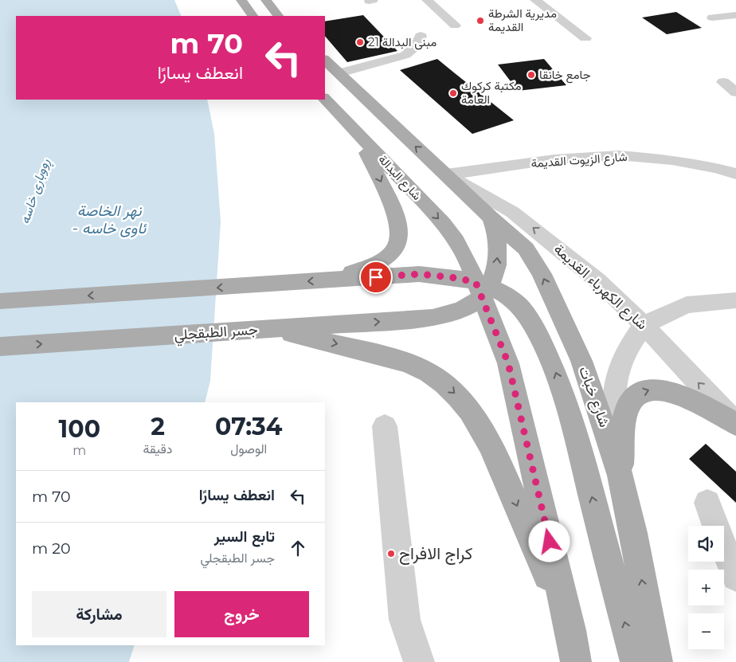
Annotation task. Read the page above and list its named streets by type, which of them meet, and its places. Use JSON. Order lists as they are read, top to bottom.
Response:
{
  "streets": {
    "main road": ["شارع البدالة", "جسر الطبقجلي", "شارع خبات"],
    "street": ["شارع الزيوت القديمة", "شارع الكهرباء القديمة"]
  },
  "crossings": [
    ["شارع الزيوت القديمة", "شارع الكهرباء القديمة"],
    ["شارع الزيوت القديمة", "شارع خبات"],
    ["شارع البدالة", "جسر الطبقجلي"],
    ["شارع الكهرباء القديمة", "شارع خبات"]
  ],
  "one_way": ["شارع الكهرباء القديمة"],
  "water": ["ڕووباری خاسە", "نهر الخاصة - ئاوی خاسە"],
  "places": [
    "مديرية الشرطة القديمة",
    "مبنى البدالة 21",
    "جامع خانقا",
    "مكتبة كركوك العامة",
    "كراج الافراح"
  ],
  "page": {
    "turn": ["70 m", "انعطف يسارًا"],
    "eta": [
      "07:34",
      "الوصول",
      "2",
      "دقيقة",
      "100",
      "m"
    ],
    "list": [
      {
        "name": "انعطف يسارًا",
        "value": "70 m"
      },
      {
        "name": "تابع السير",
        "note": "جسر الطبقجلي",
        "value": "20 m"
      }
    ],
    "map_buttons": ["+", "−"],
    "buttons": ["خروج", "مشاركة"]
  }
}
